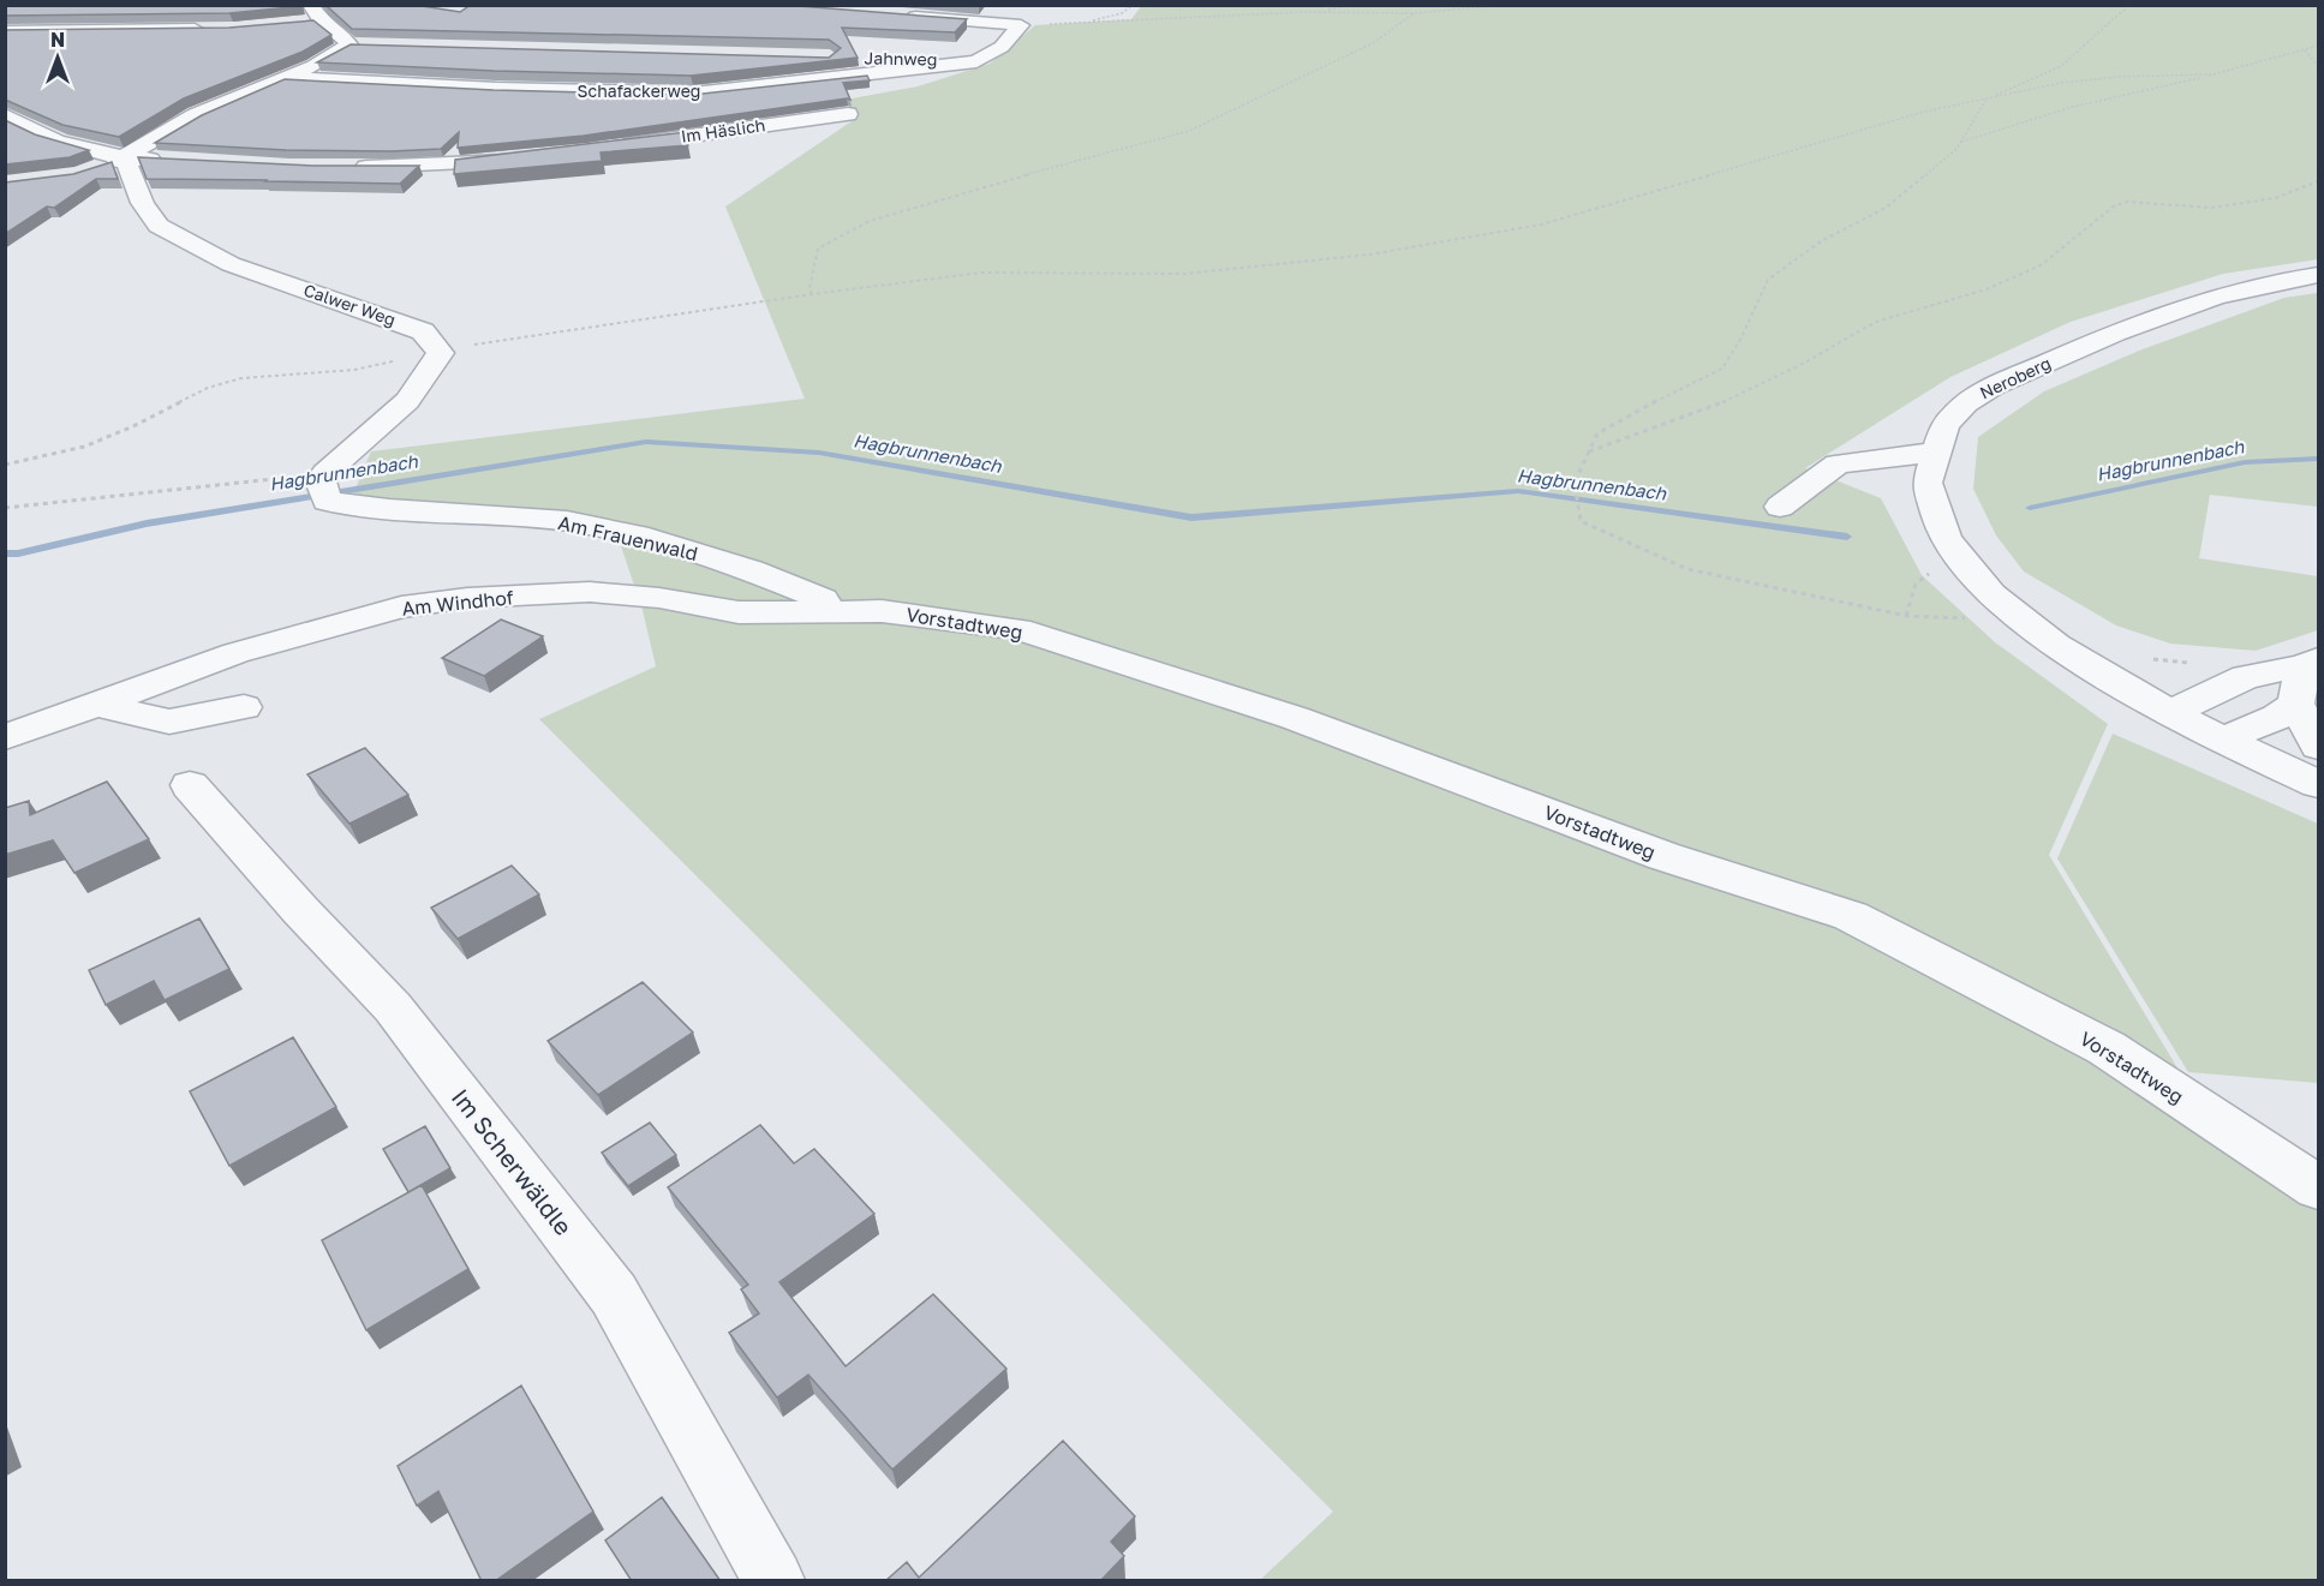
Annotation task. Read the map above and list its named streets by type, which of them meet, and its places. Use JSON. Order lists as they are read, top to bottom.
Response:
{
  "streets": {
    "street": [
      "Jahnweg",
      "Schafackerweg",
      "Im Häslich",
      "Calwer Weg",
      "Neroberg",
      "Am Frauenwald",
      "Am Windhof",
      "Vorstadtweg",
      "Im Scherwäldle"
    ]
  },
  "crossings": [
    ["Jahnweg", "Schafackerweg"],
    ["Am Frauenwald", "Am Windhof"],
    ["Am Frauenwald", "Vorstadtweg"],
    ["Am Windhof", "Vorstadtweg"]
  ],
  "water": ["Hagbrunnenbach"],
  "north": "top"
}
